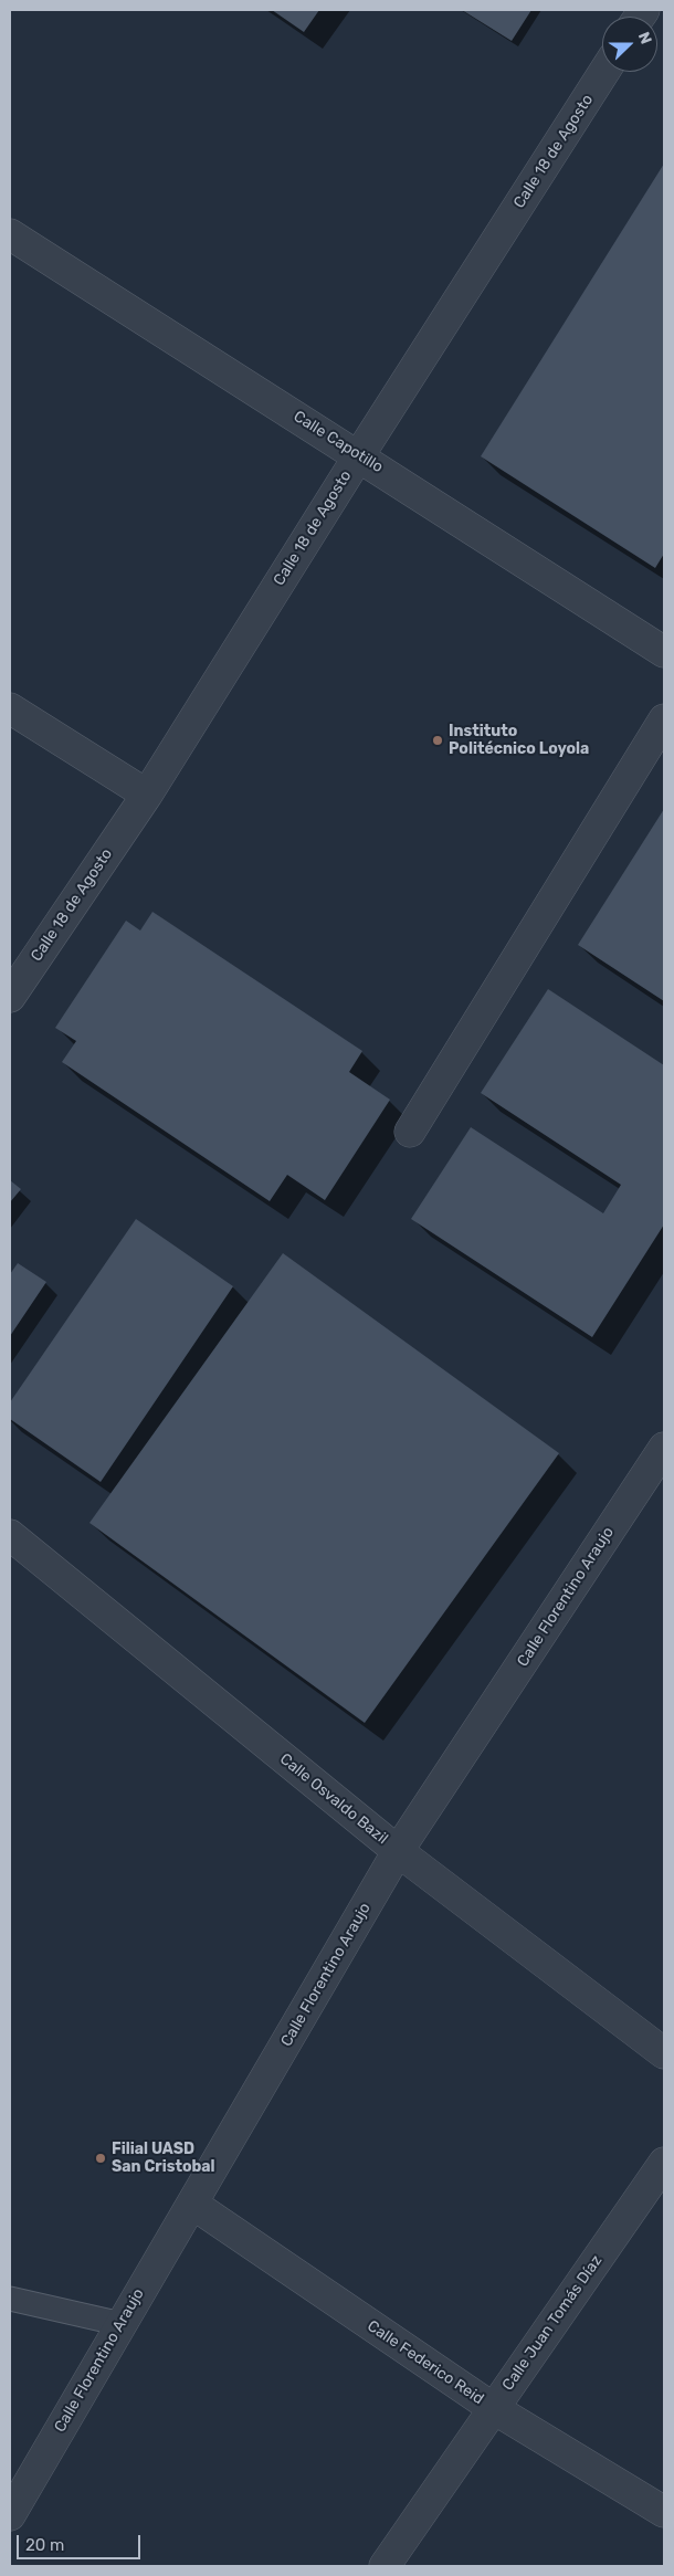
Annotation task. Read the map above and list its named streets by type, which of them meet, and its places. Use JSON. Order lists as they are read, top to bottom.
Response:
{
  "streets": {
    "street": [
      "Calle 18 de Agosto",
      "Calle Capotillo",
      "Calle Florentino Araujo",
      "Calle Osvaldo Bazil",
      "Calle Juan Tomás Díaz",
      "Calle Federico Reid"
    ]
  },
  "crossings": [
    ["Calle 18 de Agosto", "Calle Capotillo"],
    ["Calle Florentino Araujo", "Calle Osvaldo Bazil"],
    ["Calle Florentino Araujo", "Calle Federico Reid"],
    ["Calle Juan Tomás Díaz", "Calle Federico Reid"]
  ],
  "places": ["Instituto Politécnico Loyola", "Filial UASD San Cristobal"],
  "scale_bar": "20 m",
  "north": "right"
}
